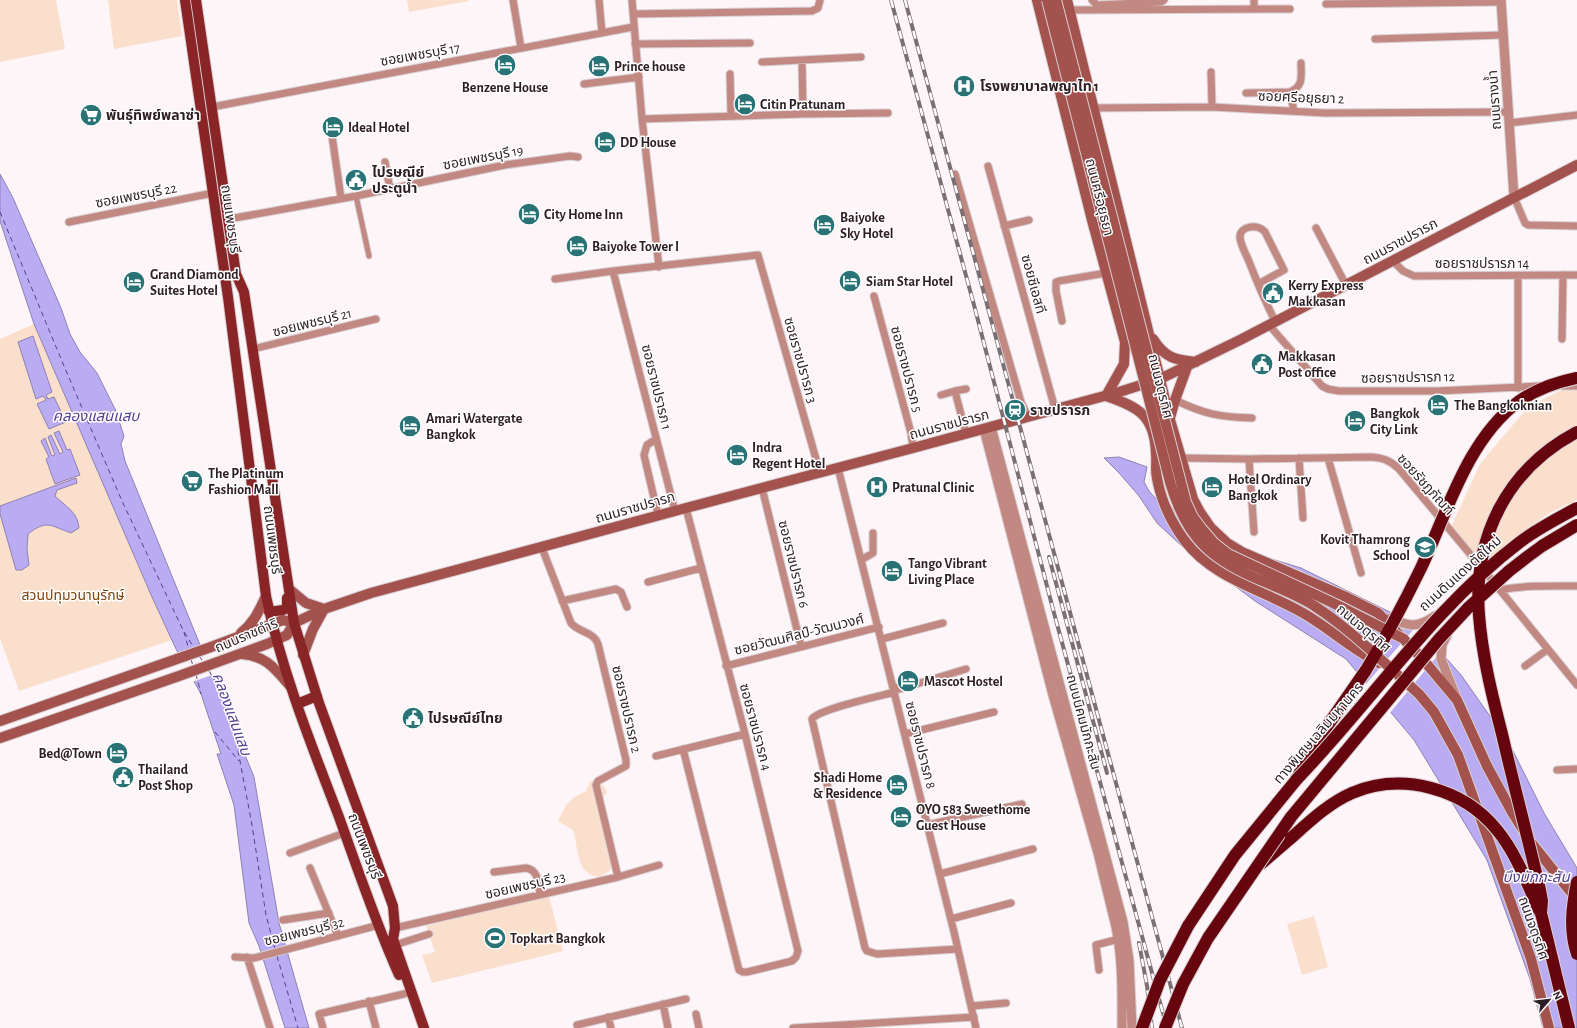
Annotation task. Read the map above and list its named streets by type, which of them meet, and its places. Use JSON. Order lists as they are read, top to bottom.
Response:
{
  "streets": {
    "highway": ["ทางพิเศษเฉลิมมหานคร"],
    "main road": [
      "ถนนศรีอยุธยา",
      "ถนนเพชรบุรี",
      "ถนนราชปรารภ",
      "ถนนจตุรทิศ",
      "ถนนราชดำริ"
    ],
    "street": [
      "ซอยเพชรบุรี 17",
      "ซอยศรีอยุธยา 2",
      "ถนนรางน้ำ",
      "ซอยเพชรบุรี 19",
      "ซอยเพชรบุรี 22",
      "ซอยราชปรารภ 14",
      "ซอยซีเอสที",
      "ซอยเพชรบุรี 21",
      "ซอยราชปรารภ 3",
      "ซอยราชปรารภ 5",
      "ซอยราชปรารภ 12",
      "ซอยราชปรารภ 1",
      "ซอยรัชฎภัณฑ์",
      "ซอยราชปรารภ 6",
      "ถนนดินแดงตัดใหม่",
      "ซอยวัฒนศิลป์-วัฒนวงศ์",
      "ซอยราชปรารภ 2",
      "ถนนนิคมมักกะสัน",
      "ซอยราชปรารภ 4",
      "ซอยราชปรารภ 8",
      "ซอยเพชรบุรี 23",
      "ซอยเพชรบุรี 32"
    ]
  },
  "crossings": [
    ["ซอยเพชรบุรี 17", "ถนนเพชรบุรี"],
    ["ซอยศรีอยุธยา 2", "ถนนรางน้ำ"],
    ["ซอยศรีอยุธยา 2", "ถนนศรีอยุธยา"],
    ["ถนนรางน้ำ", "ถนนราชปรารภ"],
    ["ซอยเพชรบุรี 19", "ถนนเพชรบุรี"],
    ["ซอยเพชรบุรี 22", "ถนนเพชรบุรี"],
    ["ถนนศรีอยุธยา", "ถนนราชปรารภ"],
    ["ถนนศรีอยุธยา", "ถนนจตุรทิศ"],
    ["ถนนเพชรบุรี", "ถนนราชปรารภ"],
    ["ถนนเพชรบุรี", "ซอยเพชรบุรี 21"],
    ["ถนนเพชรบุรี", "ถนนราชดำริ"],
    ["ถนนเพชรบุรี", "ซอยเพชรบุรี 23"],
    ["ถนนเพชรบุรี", "ซอยเพชรบุรี 32"],
    ["ถนนราชปรารภ", "ซอยราชปรารภ 14"],
    ["ถนนราชปรารภ", "ซอยซีเอสที"],
    ["ถนนราชปรารภ", "ซอยราชปรารภ 3"],
    ["ถนนราชปรารภ", "ซอยราชปรารภ 5"],
    ["ถนนราชปรารภ", "ซอยราชปรารภ 12"],
    ["ถนนราชปรารภ", "ถนนจตุรทิศ"],
    ["ถนนราชปรารภ", "ซอยราชปรารภ 1"],
    ["ถนนราชปรารภ", "ซอยราชปรารภ 6"],
    ["ถนนราชปรารภ", "ถนนราชดำริ"],
    ["ถนนราชปรารภ", "ซอยราชปรารภ 2"],
    ["ถนนราชปรารภ", "ถนนนิคมมักกะสัน"],
    ["ถนนราชปรารภ", "ซอยราชปรารภ 4"],
    ["ถนนราชปรารภ", "ซอยราชปรารภ 8"],
    ["ถนนจตุรทิศ", "ซอยรัชฎภัณฑ์"],
    ["ถนนจตุรทิศ", "ถนนดินแดงตัดใหม่"],
    ["ซอยรัชฎภัณฑ์", "ถนนดินแดงตัดใหม่"],
    ["ซอยราชปรารภ 6", "ซอยวัฒนศิลป์-วัฒนวงศ์"],
    ["ถนนดินแดงตัดใหม่", "ทางพิเศษเฉลิมมหานคร"],
    ["ซอยวัฒนศิลป์-วัฒนวงศ์", "ซอยราชปรารภ 4"],
    ["ซอยวัฒนศิลป์-วัฒนวงศ์", "ซอยราชปรารภ 8"],
    ["ซอยราชปรารภ 2", "ซอยเพชรบุรี 23"]
  ],
  "water": ["คลองแสนแสบ", "บึงมักกะสัน"],
  "parks": ["สวนปทุมวนานุรักษ์"],
  "places": {
    "hotel": [
      "Benzene House",
      "Prince house",
      "Citin Pratunam",
      "Ideal Hotel",
      "DD House",
      "City Home Inn",
      "Baiyoke Sky Hotel",
      "Baiyoke Tower I",
      "Siam Star Hotel",
      "Grand Diamond Suites Hotel",
      "The Bangkoknian",
      "Bangkok City Link",
      "Amari Watergate Bangkok",
      "Indra Regent Hotel",
      "Hotel Ordinary Bangkok",
      "Tango Vibrant Living Place",
      "Mascot Hostel",
      "Bed@Town",
      "Shadi Home & Residence",
      "OYO 583 Sweethome Guest House"
    ],
    "hospital": ["โรงพยาบาลพญาไท 1", "Pratunal Clinic"],
    "supermarket": ["พันธุ์ทิพย์พลาซ่า", "The Platinum Fashion Mall"],
    "public building": [
      "ไปรษณีย์ ประตูน้ำ",
      "Kerry Express Makkasan",
      "Makkasan Post office",
      "ไปรษณีย์ไทย",
      "Thailand Post Shop"
    ],
    "station": ["ราชปรารภ"],
    "school or university": ["Kovit Thamrong School"],
    "sports": ["Topkart Bangkok"]
  },
  "north": "top right"
}
